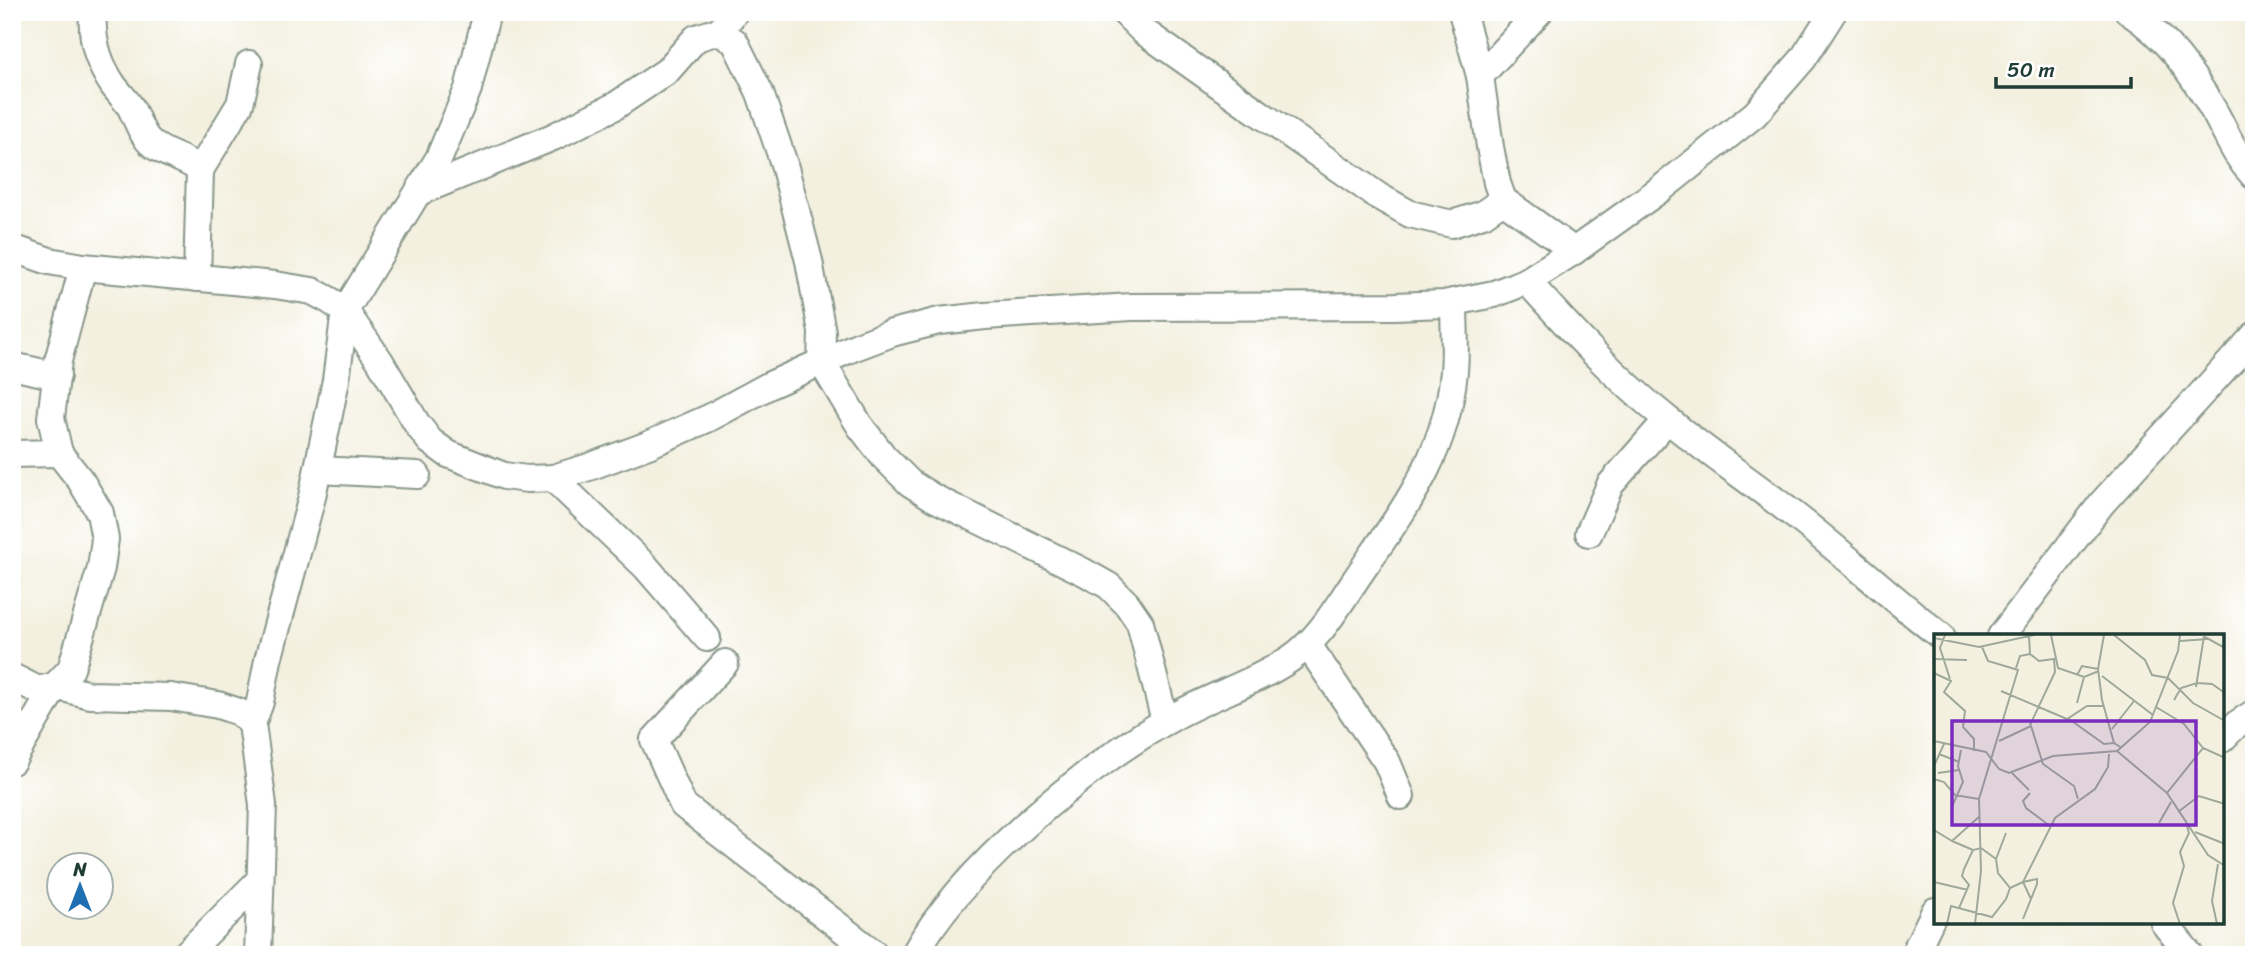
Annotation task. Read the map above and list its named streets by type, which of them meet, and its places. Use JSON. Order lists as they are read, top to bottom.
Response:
{
  "scale_bar": "50 m",
  "north": "top"
}
